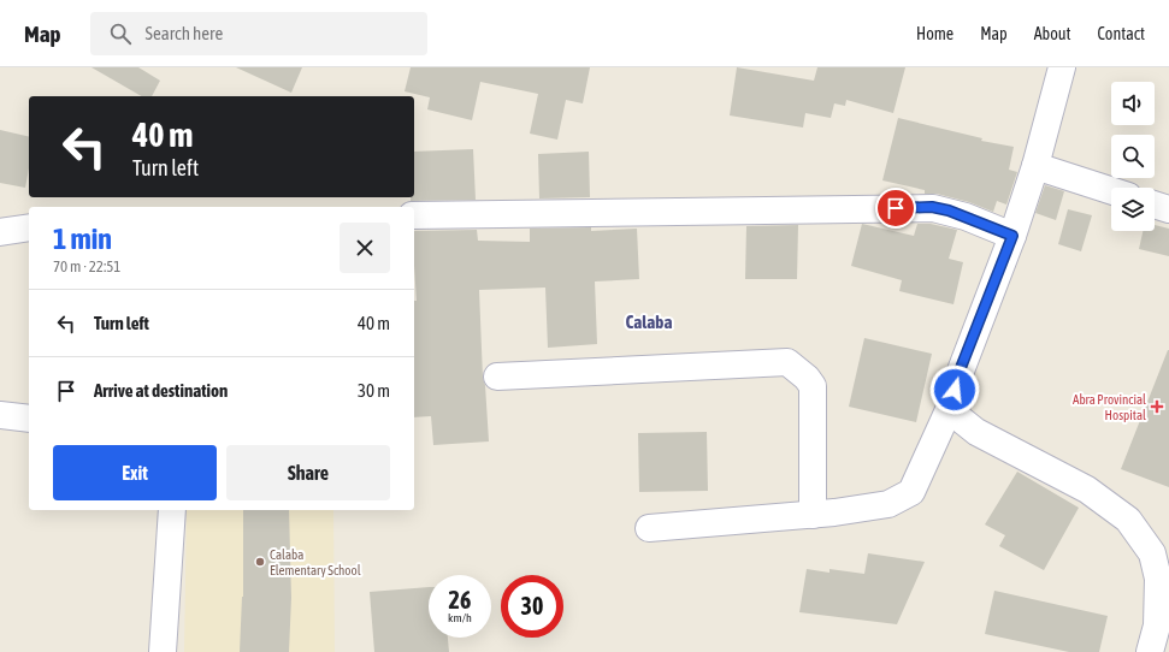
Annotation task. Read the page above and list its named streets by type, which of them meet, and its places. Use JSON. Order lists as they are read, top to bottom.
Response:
{
  "districts": ["Calaba"],
  "places": {
    "health": ["Abra Provincial Hospital"],
    "other": ["Calaba Elementary School"]
  },
  "page": {
    "header": "Map",
    "search": "Search here",
    "nav": [
      "Home",
      "Map",
      "About",
      "Contact"
    ],
    "turn": ["40 m", "Turn left"],
    "heading": ["1 min", "70 m · 22:51"],
    "list": [
      {
        "name": "Turn left",
        "value": "40 m"
      },
      {
        "name": "Arrive at destination",
        "value": "30 m"
      }
    ],
    "buttons": ["Exit", "Share"],
    "speed": "26 km/h",
    "limit": "30"
  }
}
